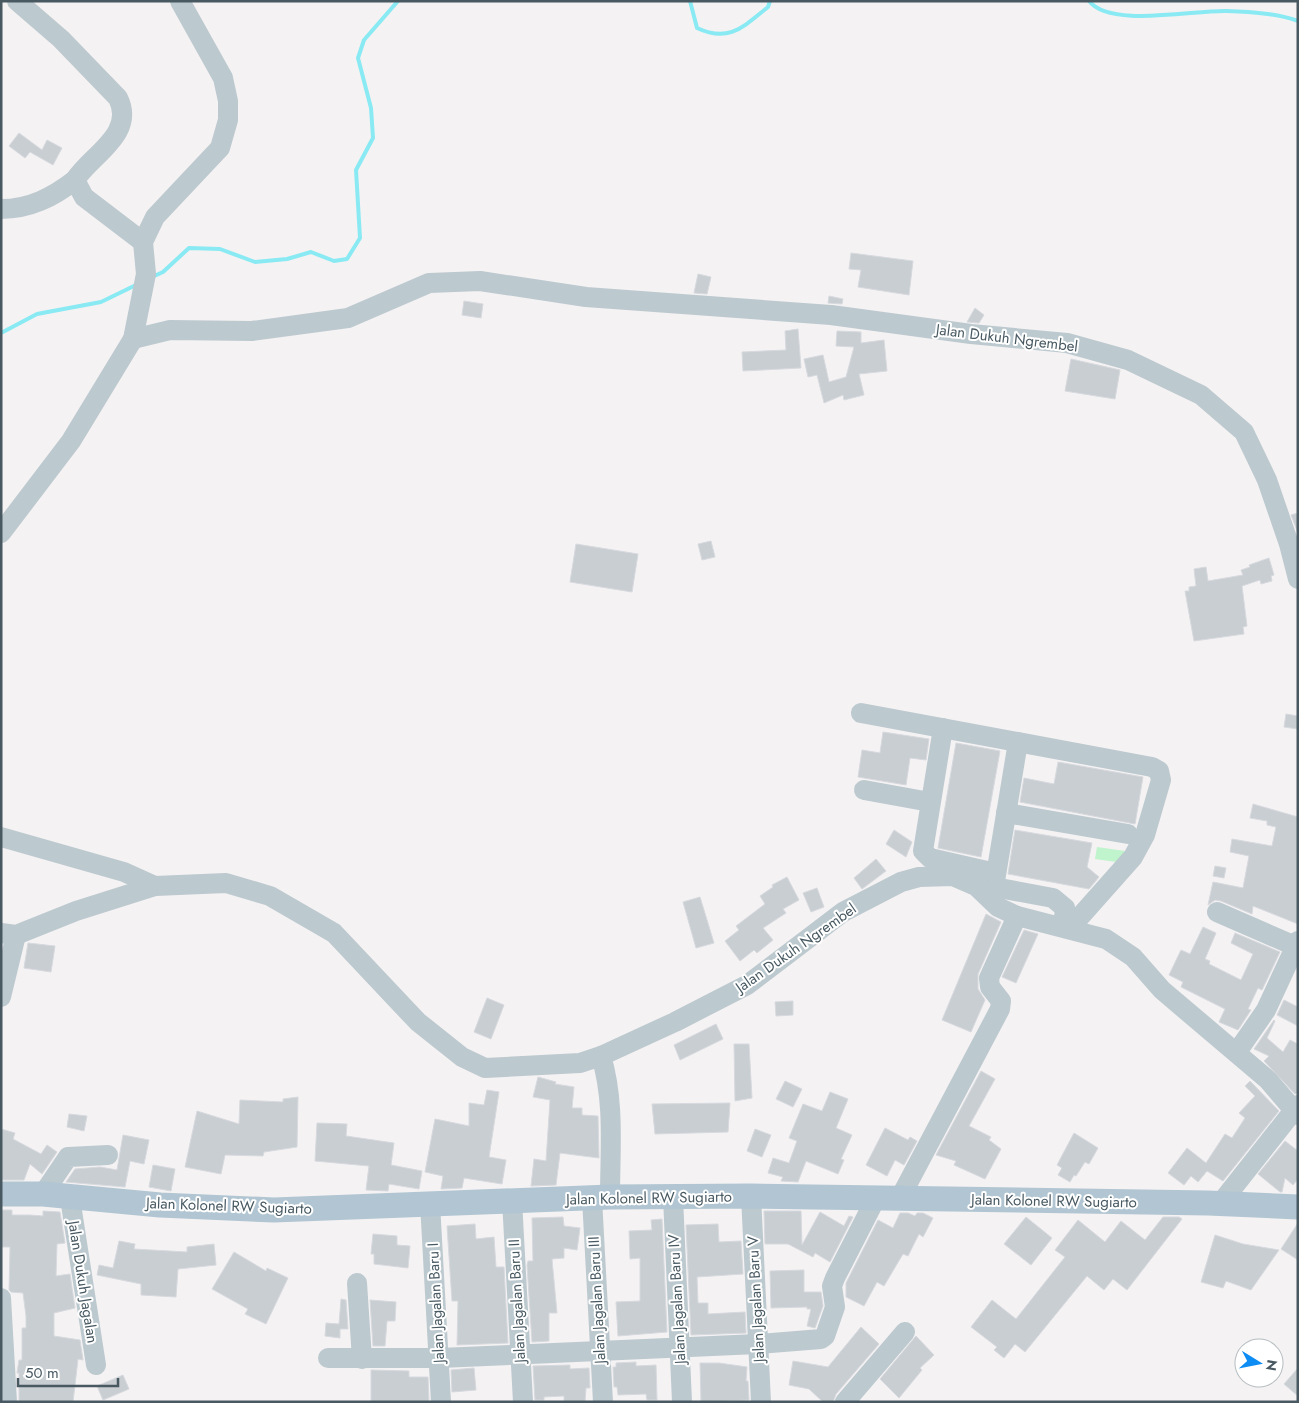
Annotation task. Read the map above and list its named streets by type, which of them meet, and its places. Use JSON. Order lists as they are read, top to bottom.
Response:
{
  "streets": {
    "main road": ["Jalan Kolonel RW Sugiarto"],
    "street": [
      "Jalan Dukuh Ngrembel",
      "Jalan Dukuh Jagalan",
      "Jalan Jagalan Baru IV",
      "Jalan Jagalan Baru V",
      "Jalan Jagalan Baru III",
      "Jalan Jagalan Baru II",
      "Jalan Jagalan Baru I"
    ]
  },
  "crossings": [
    ["Jalan Dukuh Ngrembel", "Jalan Kolonel RW Sugiarto"],
    ["Jalan Dukuh Ngrembel", "Jalan Jagalan Baru III"],
    ["Jalan Kolonel RW Sugiarto", "Jalan Dukuh Jagalan"],
    ["Jalan Kolonel RW Sugiarto", "Jalan Jagalan Baru IV"],
    ["Jalan Kolonel RW Sugiarto", "Jalan Jagalan Baru V"],
    ["Jalan Kolonel RW Sugiarto", "Jalan Jagalan Baru III"],
    ["Jalan Kolonel RW Sugiarto", "Jalan Jagalan Baru II"],
    ["Jalan Kolonel RW Sugiarto", "Jalan Jagalan Baru I"]
  ],
  "scale_bar": "50 m",
  "north": "right"
}
